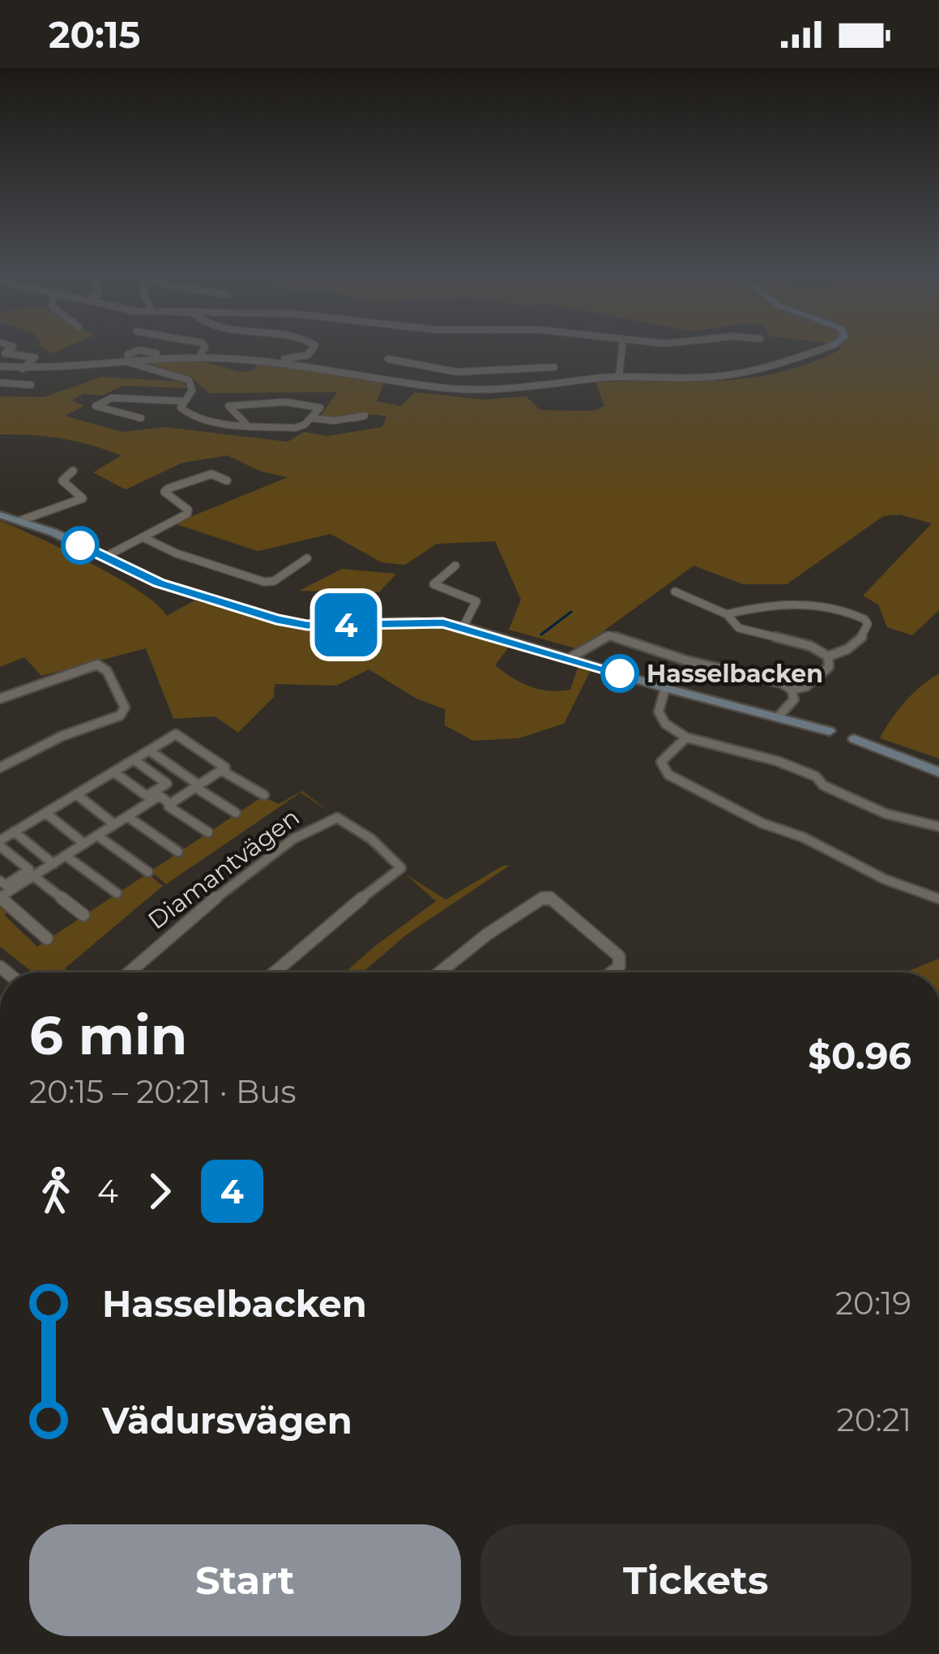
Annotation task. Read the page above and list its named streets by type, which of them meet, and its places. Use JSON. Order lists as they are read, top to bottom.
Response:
{
  "streets": {
    "street": ["Diamantvägen"]
  },
  "places": ["Hasselbacken"],
  "lines": ["bus line 4"],
  "page": {
    "status": "20:15",
    "on_map": "4",
    "heading": ["6 min", "20:15 – 20:21 · Bus", "$0.96"],
    "legs": ["4", "4"],
    "list": [
      {
        "name": "Hasselbacken",
        "value": "20:19"
      },
      {
        "name": "Vädursvägen",
        "value": "20:21"
      }
    ],
    "buttons": ["Start", "Tickets"]
  }
}
